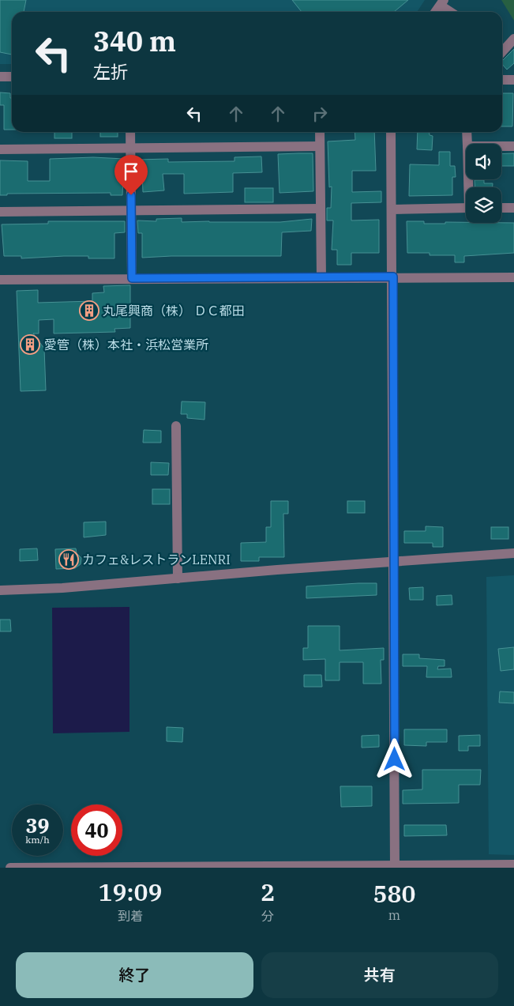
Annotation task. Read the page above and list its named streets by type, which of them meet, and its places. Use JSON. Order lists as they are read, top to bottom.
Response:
{
  "places": {
    "building": ["丸尾興商（株） ＤＣ都田", "愛管（株）本社・浜松営業所"],
    "restaurant": ["カフェ&レストランLENRI"]
  },
  "page": {
    "turn": ["340 m", "左折"],
    "speed": "39 km/h",
    "limit": "40",
    "eta": [
      "19:09",
      "到着",
      "2",
      "分",
      "580",
      "m"
    ],
    "buttons": ["終了", "共有"]
  }
}
